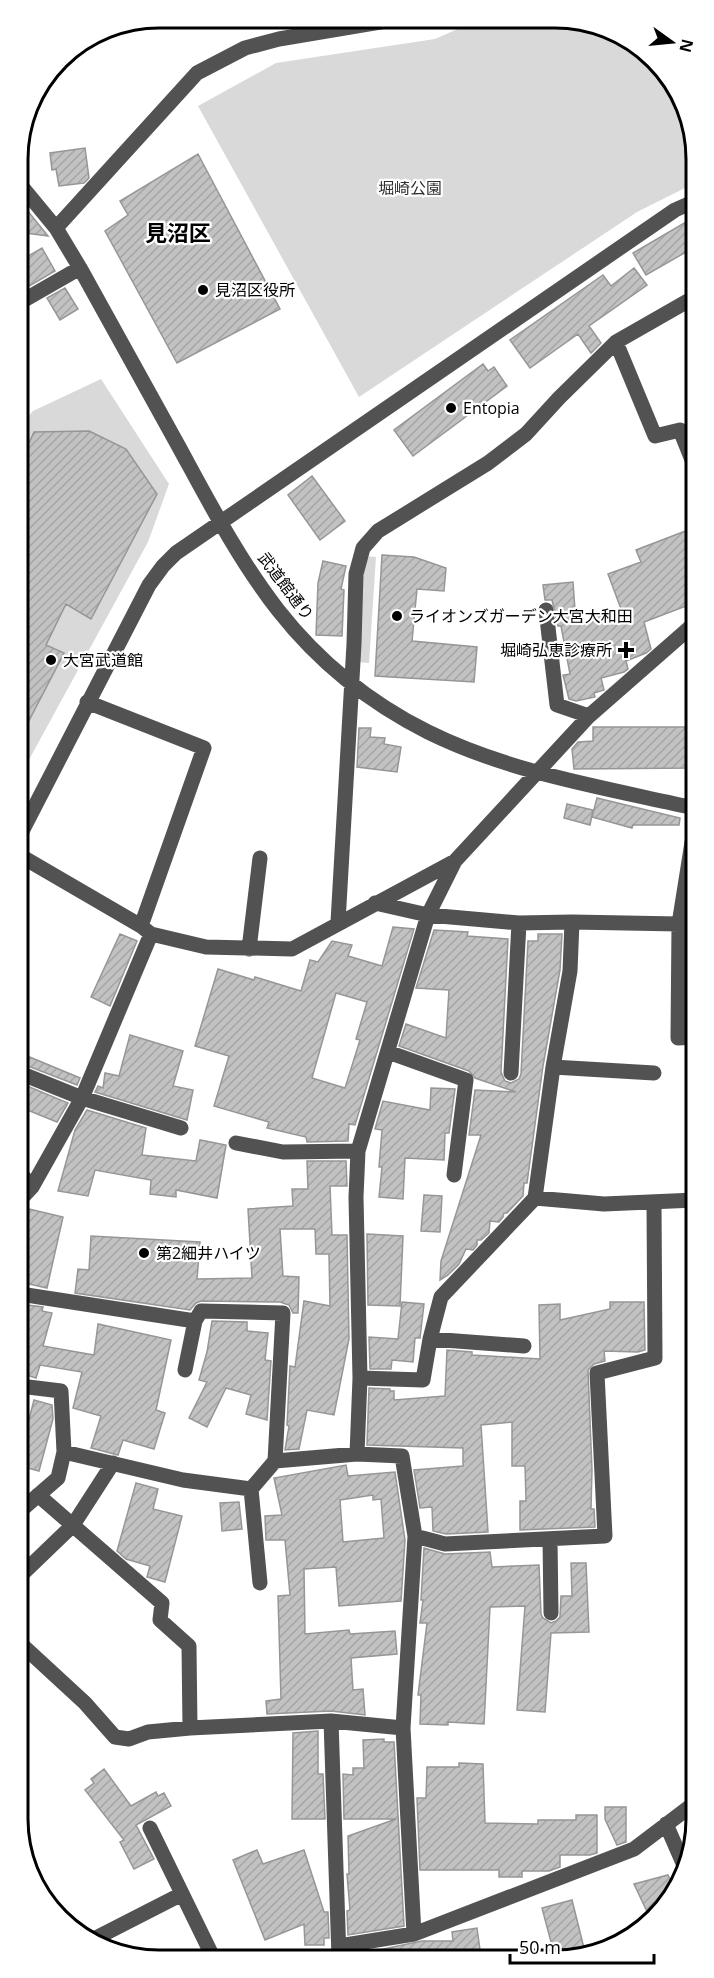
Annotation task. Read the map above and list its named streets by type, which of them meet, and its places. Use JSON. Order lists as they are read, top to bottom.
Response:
{
  "streets": {
    "street": ["武道館通り"]
  },
  "districts": ["見沼区"],
  "parks": ["堀崎公園"],
  "places": {
    "other": [
      "見沼区役所",
      "Entopia",
      "ライオンズガーデン大宮大和田",
      "大宮武道館",
      "第2細井ハイツ"
    ],
    "health": ["堀崎弘恵診療所"]
  },
  "scale_bar": "50 m",
  "north": "right"
}
